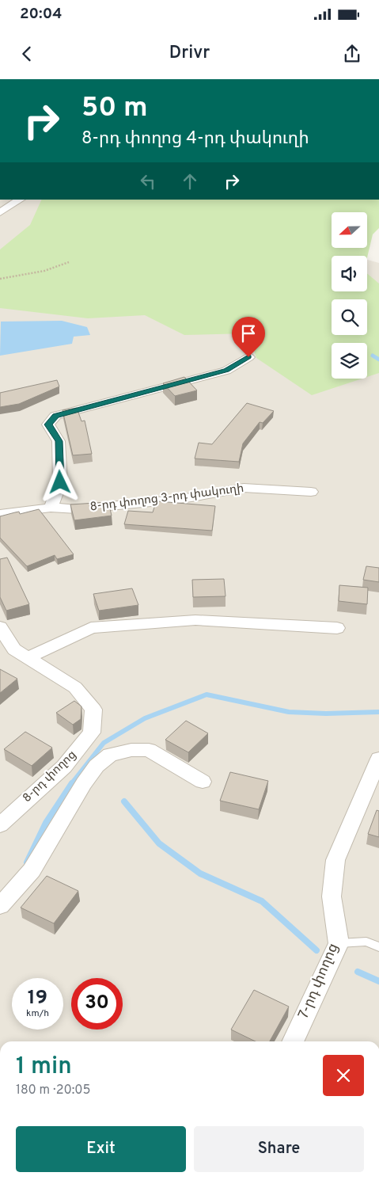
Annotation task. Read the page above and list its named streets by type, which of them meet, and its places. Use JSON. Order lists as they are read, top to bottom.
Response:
{
  "streets": {
    "street": ["8-րդ փողոց 3-րդ փակուղի", "8-րդ փողոց", "7-րդ փողոց"]
  },
  "north": "left",
  "page": {
    "status": "20:04",
    "header": "Drivr",
    "turn": ["50 m", "8-րդ փողոց 4-րդ փակուղի"],
    "speed": "19 km/h",
    "limit": "30",
    "heading": ["1 min", "180 m · 20:05"],
    "buttons": ["Exit", "Share"]
  }
}
